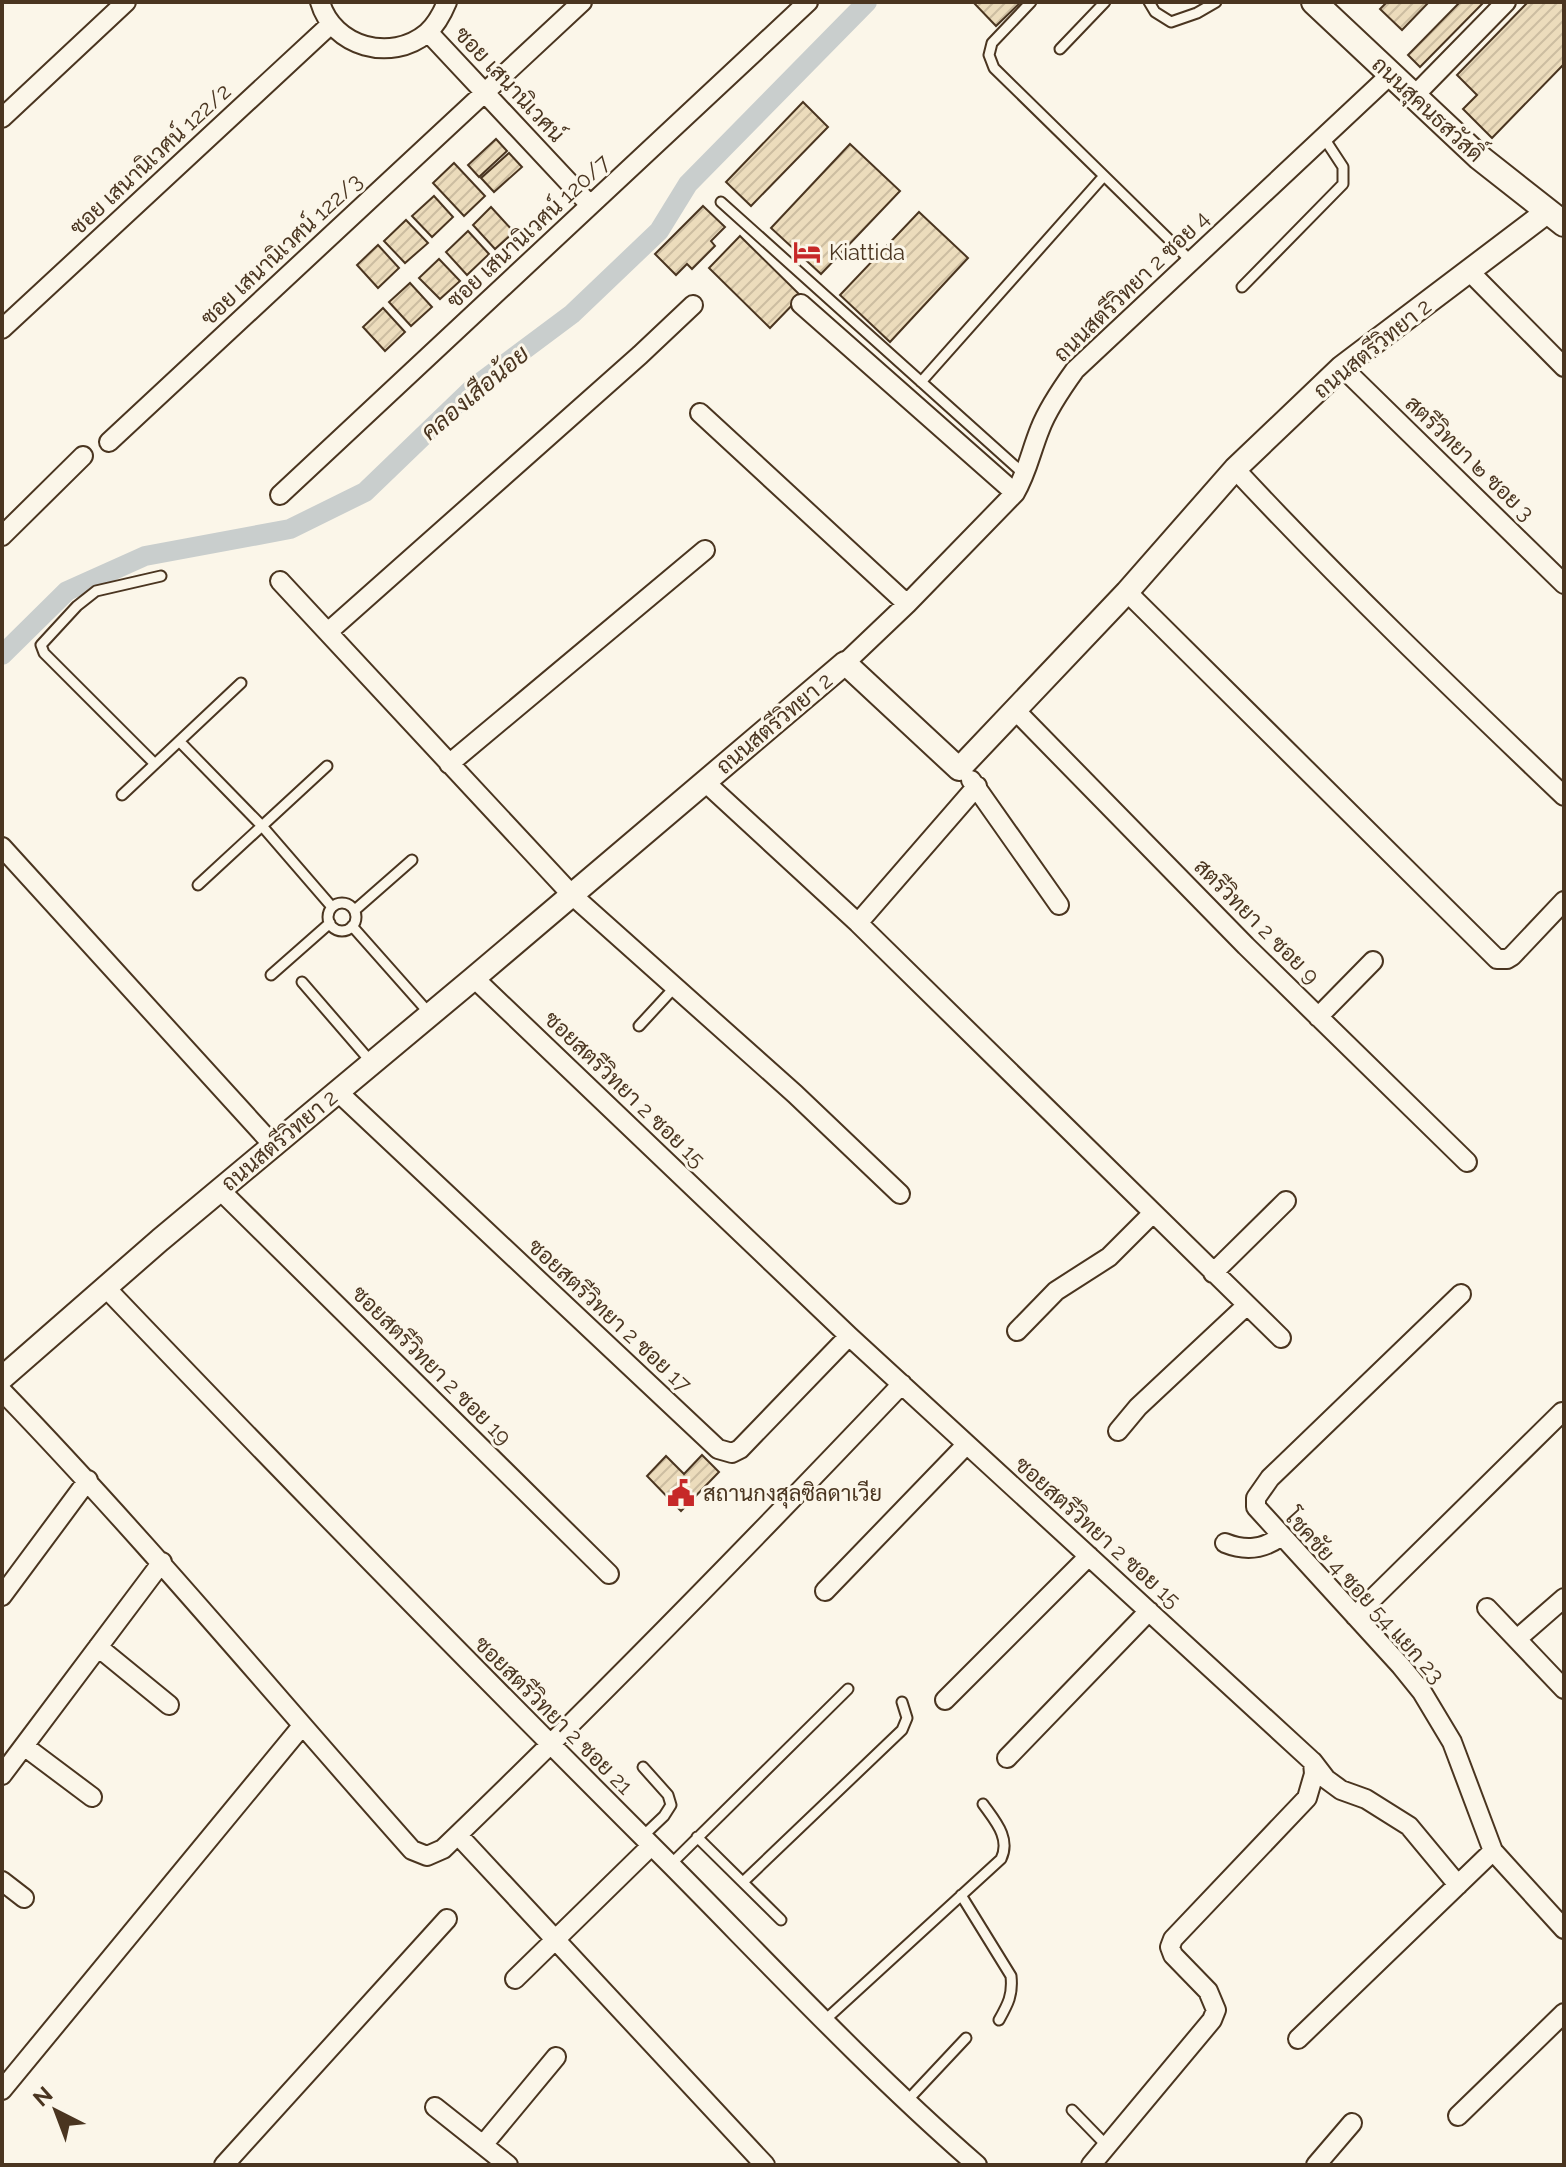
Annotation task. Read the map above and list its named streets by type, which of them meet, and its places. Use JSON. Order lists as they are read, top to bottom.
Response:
{
  "streets": {
    "main road": ["ถนนสุคนธสวัสดิ์"],
    "street": [
      "ซอย เสนานิเวศน์",
      "ซอย เสนานิเวศน์ 122/2",
      "ซอย เสนานิเวศน์ 120/7",
      "ซอย เสนานิเวศน์ 122/3",
      "ถนนสตรีวิทยา 2 ซอย 4",
      "ถนนสตรีวิทยา 2",
      "สตรีวิทยา ๒ ซอย 3",
      "สตรีวิทยา 2 ซอย 9",
      "ซอยสตรีวิทยา 2 ซอย 15",
      "ซอยสตรีวิทยา 2 ซอย 17",
      "ซอยสตรีวิทยา 2 ซอย 19",
      "โชคชัย 4 ซอย 54 แยก 23",
      "ซอยสตรีวิทยา 2 ซอย 21"
    ]
  },
  "crossings": [
    ["ซอย เสนานิเวศน์", "ซอย เสนานิเวศน์ 120/7"],
    ["ซอย เสนานิเวศน์", "ซอย เสนานิเวศน์ 122/3"],
    ["ถนนสุคนธสวัสดิ์", "ถนนสตรีวิทยา 2 ซอย 4"],
    ["ถนนสุคนธสวัสดิ์", "ถนนสตรีวิทยา 2"],
    ["ถนนสตรีวิทยา 2 ซอย 4", "ถนนสตรีวิทยา 2"],
    ["ถนนสตรีวิทยา 2", "สตรีวิทยา ๒ ซอย 3"],
    ["ถนนสตรีวิทยา 2", "สตรีวิทยา 2 ซอย 9"],
    ["ถนนสตรีวิทยา 2", "ซอยสตรีวิทยา 2 ซอย 15"],
    ["ถนนสตรีวิทยา 2", "ซอยสตรีวิทยา 2 ซอย 17"],
    ["ถนนสตรีวิทยา 2", "ซอยสตรีวิทยา 2 ซอย 19"],
    ["ถนนสตรีวิทยา 2", "ซอยสตรีวิทยา 2 ซอย 21"],
    ["ซอยสตรีวิทยา 2 ซอย 15", "ซอยสตรีวิทยา 2 ซอย 17"]
  ],
  "water": ["คลองเสือน้อย"],
  "places": {
    "hotel": ["Kiattida"],
    "public building": ["สถานกงสุลซิลดาเวีย"]
  },
  "north": "top left"
}
